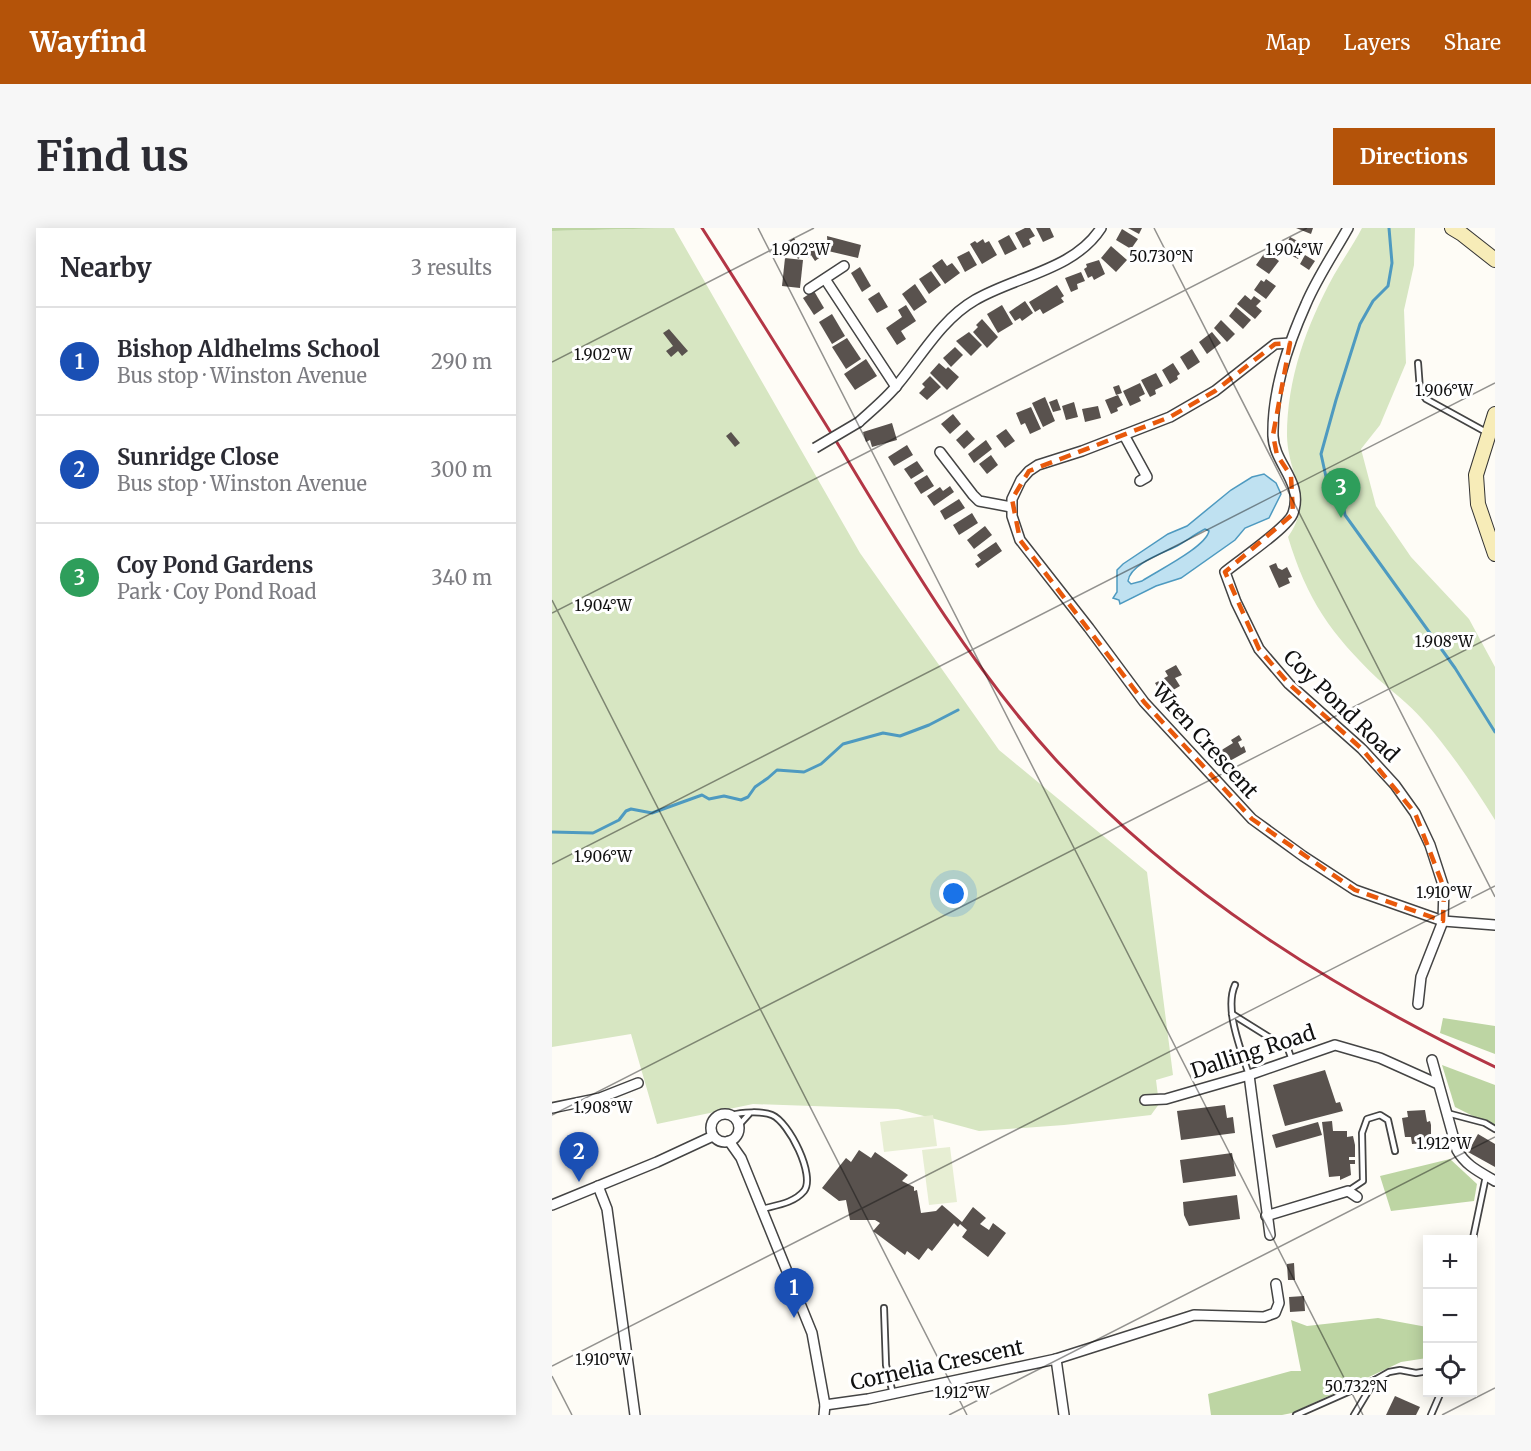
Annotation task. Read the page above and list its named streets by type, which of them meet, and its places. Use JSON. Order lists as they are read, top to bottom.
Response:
{
  "streets": {
    "street": [
      "Coy Pond Road",
      "Wren Crescent",
      "Dalling Road",
      "Cornelia Crescent"
    ]
  },
  "crossings": [
    ["Coy Pond Road", "Wren Crescent"]
  ],
  "page": {
    "header": "Wayfind",
    "nav": ["Map", "Layers", "Share"],
    "buttons": "Directions",
    "title": "Find us",
    "heading": ["Nearby", "3 results"],
    "list": [
      {
        "mark": "1",
        "name": "Bishop Aldhelms School",
        "note": "Bus stop · Winston Avenue",
        "value": "290 m"
      },
      {
        "mark": "2",
        "name": "Sunridge Close",
        "note": "Bus stop · Winston Avenue",
        "value": "300 m"
      },
      {
        "mark": "3",
        "name": "Coy Pond Gardens",
        "note": "Park · Coy Pond Road",
        "value": "340 m"
      }
    ],
    "pins": ["3", "2", "1"],
    "map_buttons": ["+", "−"]
  },
  "coordinates": [
    "1.904°W",
    "1.902°W",
    "50.730°N",
    "1.906°W",
    "1.908°W",
    "1.910°W",
    "1.912°W",
    "50.732°N"
  ]
}
